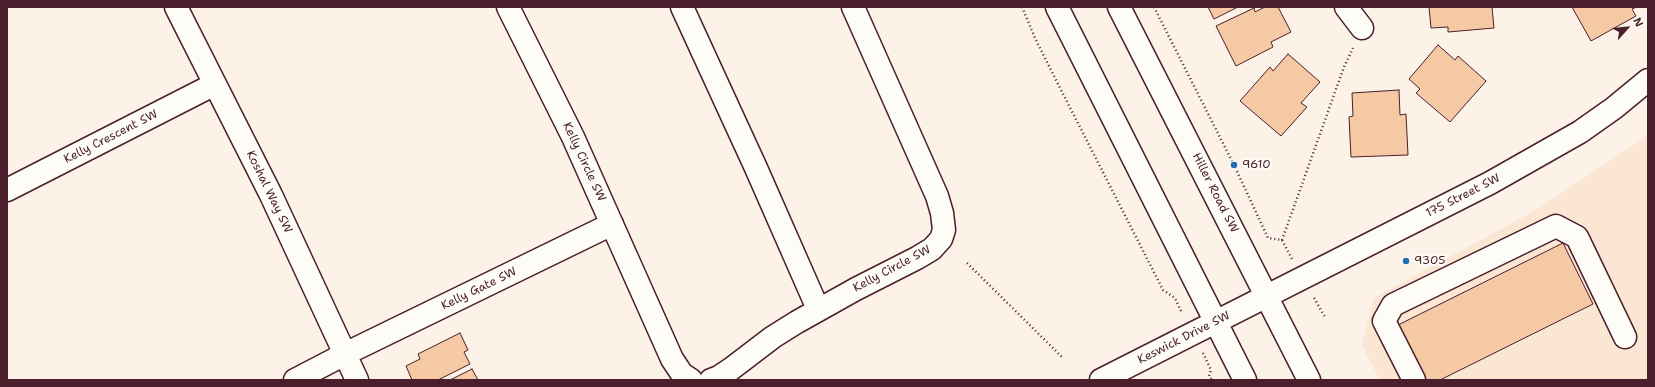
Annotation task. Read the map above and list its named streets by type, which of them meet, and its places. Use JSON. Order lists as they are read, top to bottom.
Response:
{
  "streets": {
    "street": [
      "Kelly Crescent SW",
      "Kelly Circle SW",
      "Koshal Way SW",
      "Hiller Road SW",
      "175 Street SW",
      "Kelly Gate SW",
      "Keswick Drive SW"
    ]
  },
  "crossings": [
    ["Kelly Crescent SW", "Koshal Way SW"],
    ["Kelly Circle SW", "Kelly Gate SW"],
    ["Koshal Way SW", "Kelly Gate SW"],
    ["Hiller Road SW", "175 Street SW"],
    ["Hiller Road SW", "Keswick Drive SW"],
    ["175 Street SW", "Keswick Drive SW"]
  ],
  "places": ["9610", "9305"],
  "north": "top right"
}
